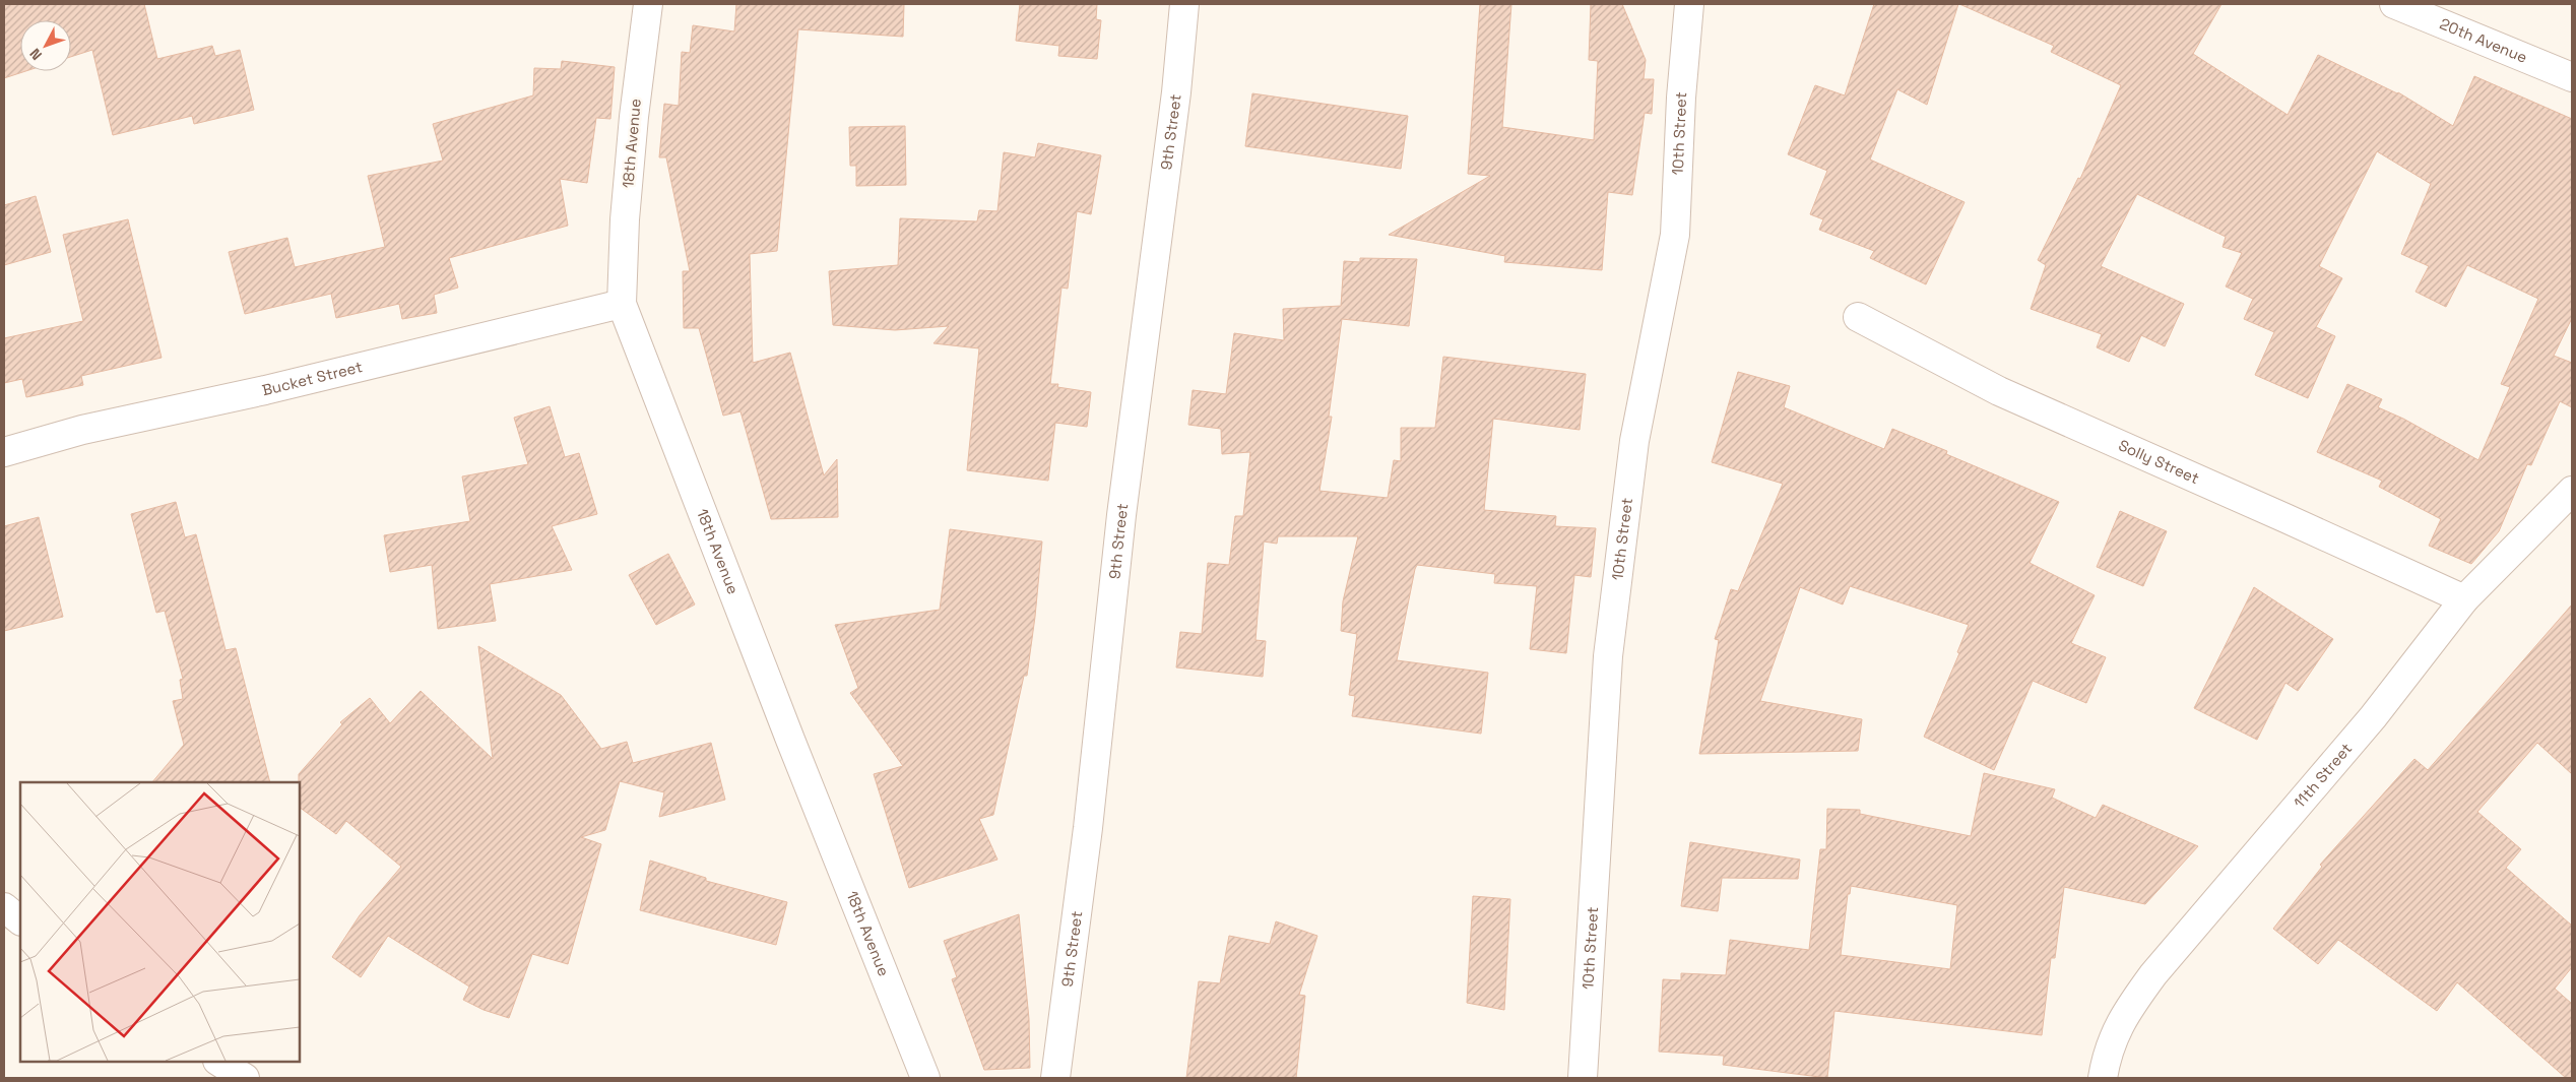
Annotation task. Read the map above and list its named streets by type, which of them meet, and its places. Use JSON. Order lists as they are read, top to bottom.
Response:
{
  "streets": {
    "street": [
      "20th Avenue",
      "9th Street",
      "10th Street",
      "18th Avenue",
      "Bucket Street",
      "Solly Street",
      "11th Street"
    ]
  },
  "crossings": [
    ["18th Avenue", "Bucket Street"],
    ["Solly Street", "11th Street"]
  ],
  "north": "bottom left"
}
